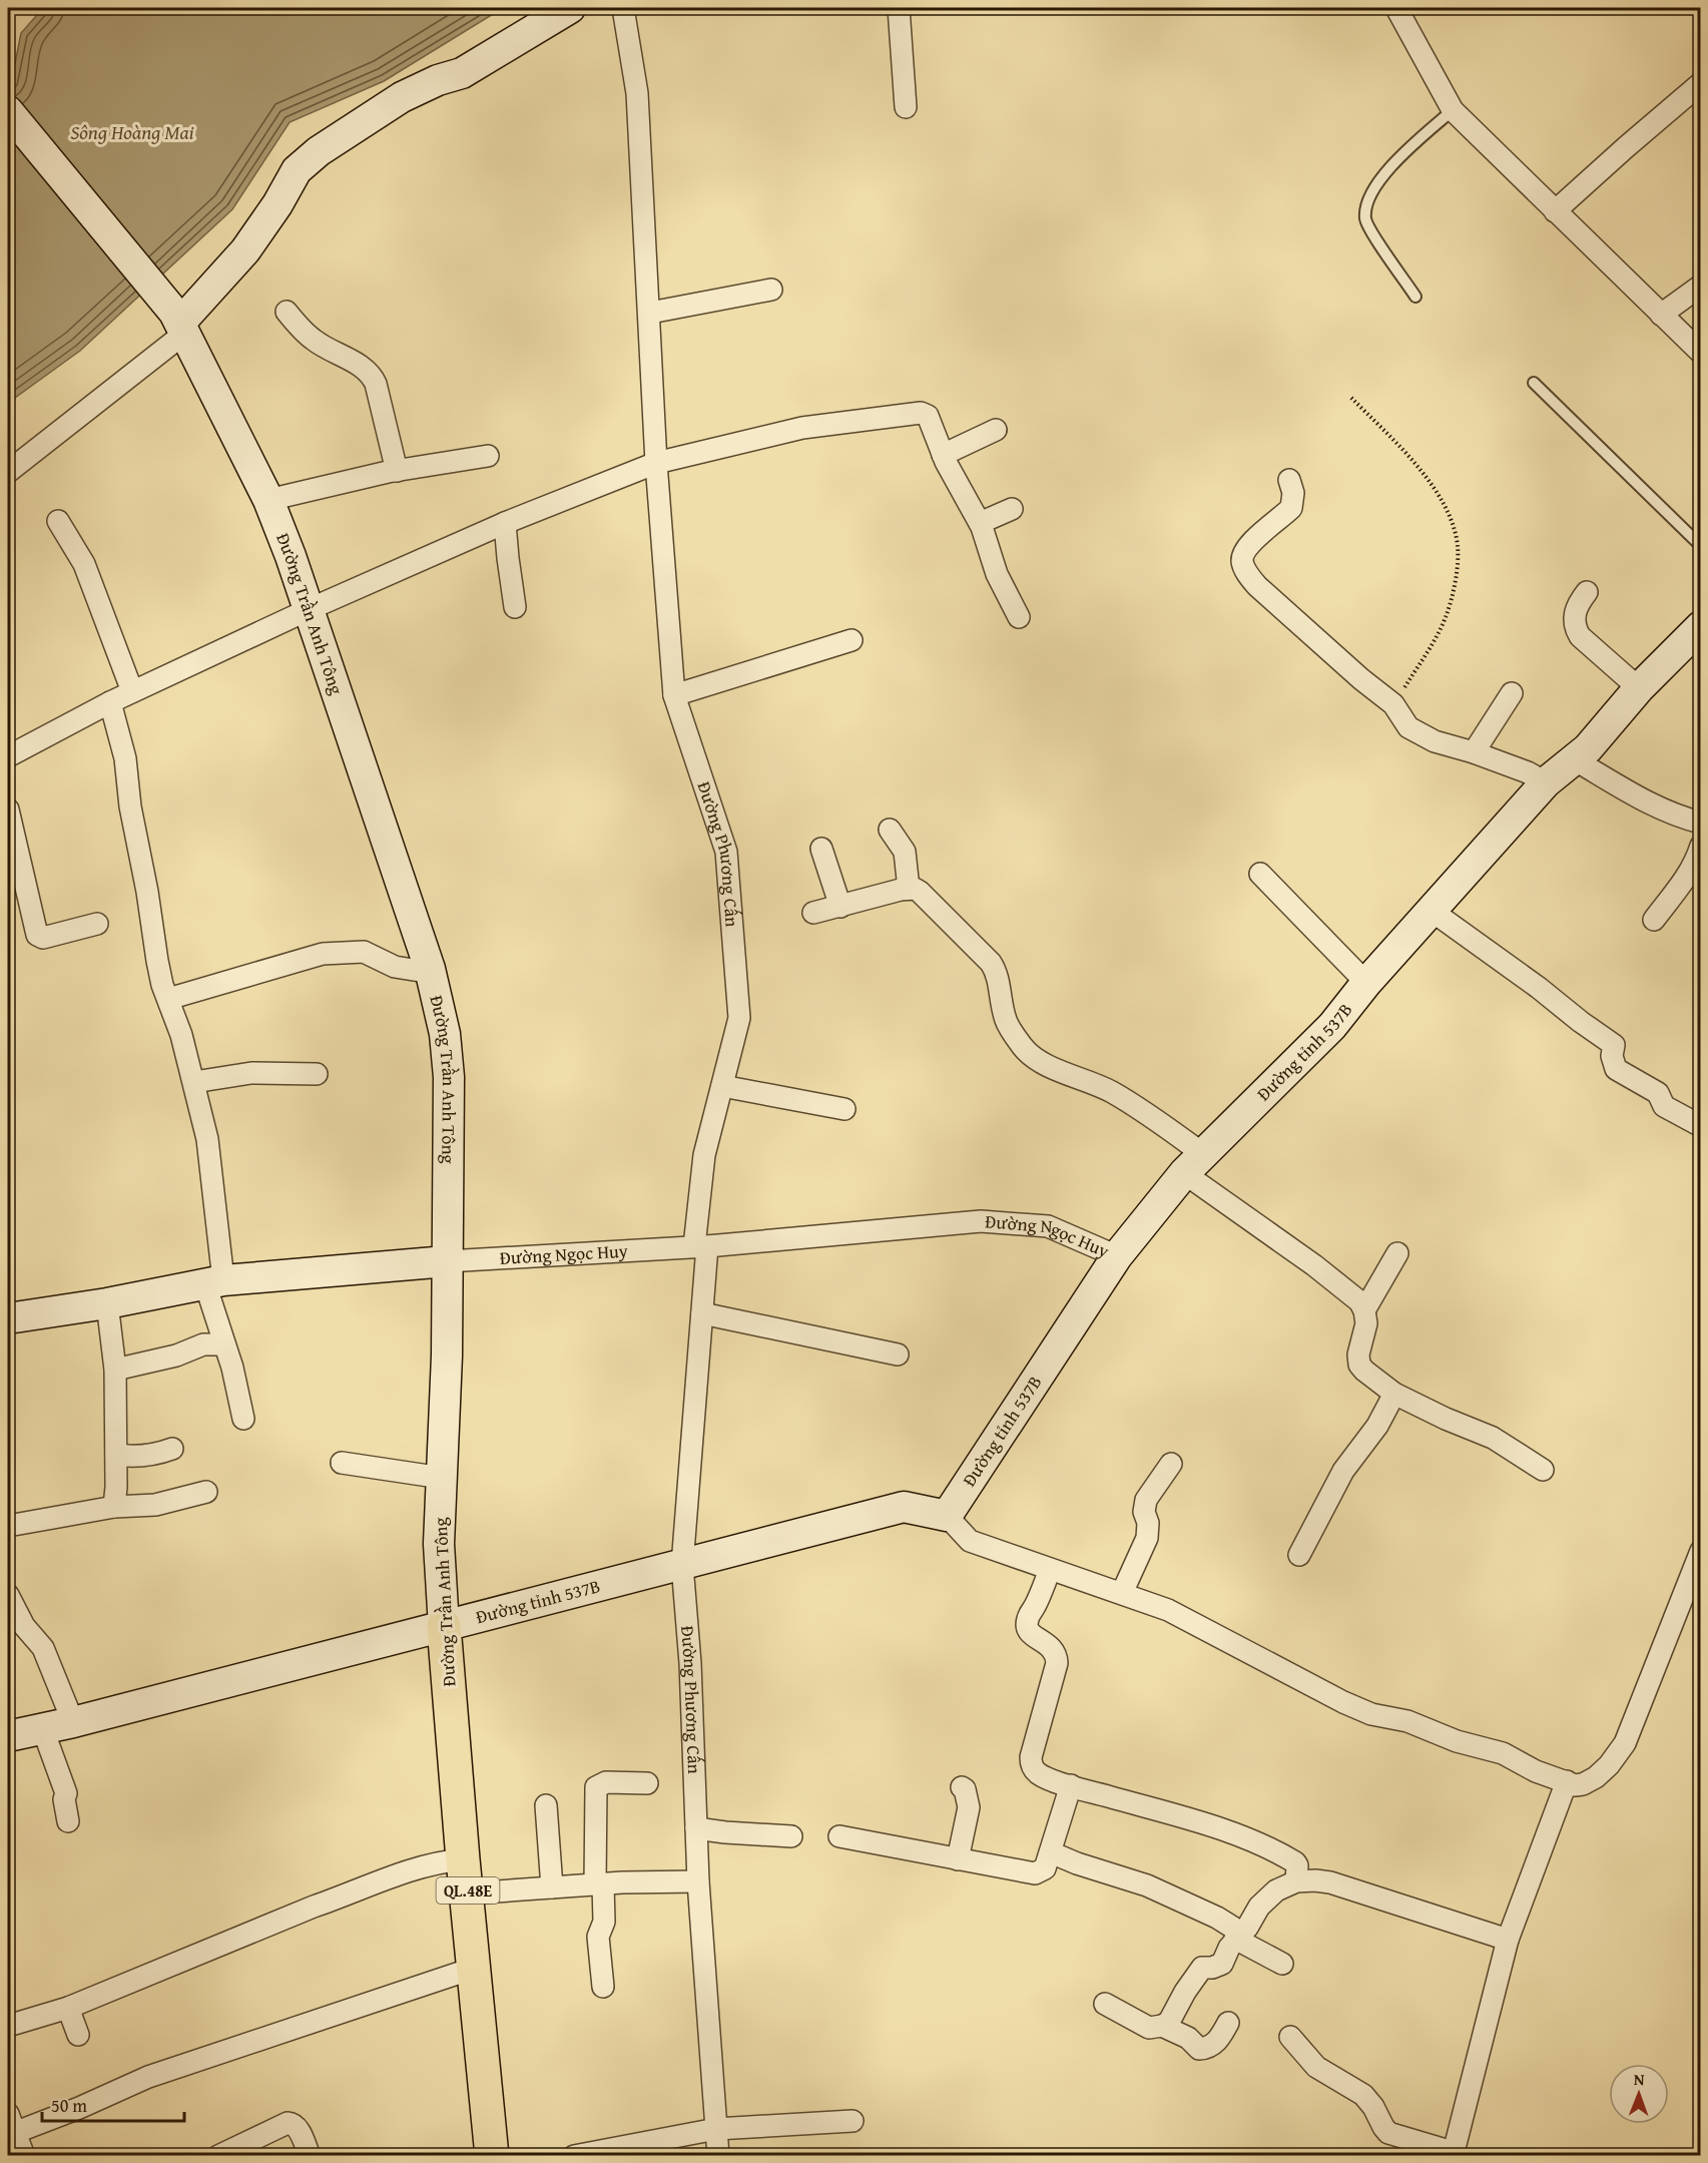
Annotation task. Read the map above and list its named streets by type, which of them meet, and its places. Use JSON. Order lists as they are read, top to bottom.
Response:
{
  "streets": {
    "main road": [
      "Đường Trần Anh Tông",
      "Đường tỉnh 537B",
      "Đường Ngọc Huy",
      "QL.48E"
    ],
    "street": ["Đường Phương Cấn"]
  },
  "crossings": [
    ["Đường Trần Anh Tông", "Đường tỉnh 537B"],
    ["Đường Trần Anh Tông", "Đường Ngọc Huy"],
    ["Đường Phương Cấn", "Đường tỉnh 537B"],
    ["Đường Phương Cấn", "Đường Ngọc Huy"],
    ["Đường tỉnh 537B", "Đường Ngọc Huy"]
  ],
  "water": ["Sông Hoàng Mai"],
  "scale_bar": "50 m",
  "north": "top"
}
